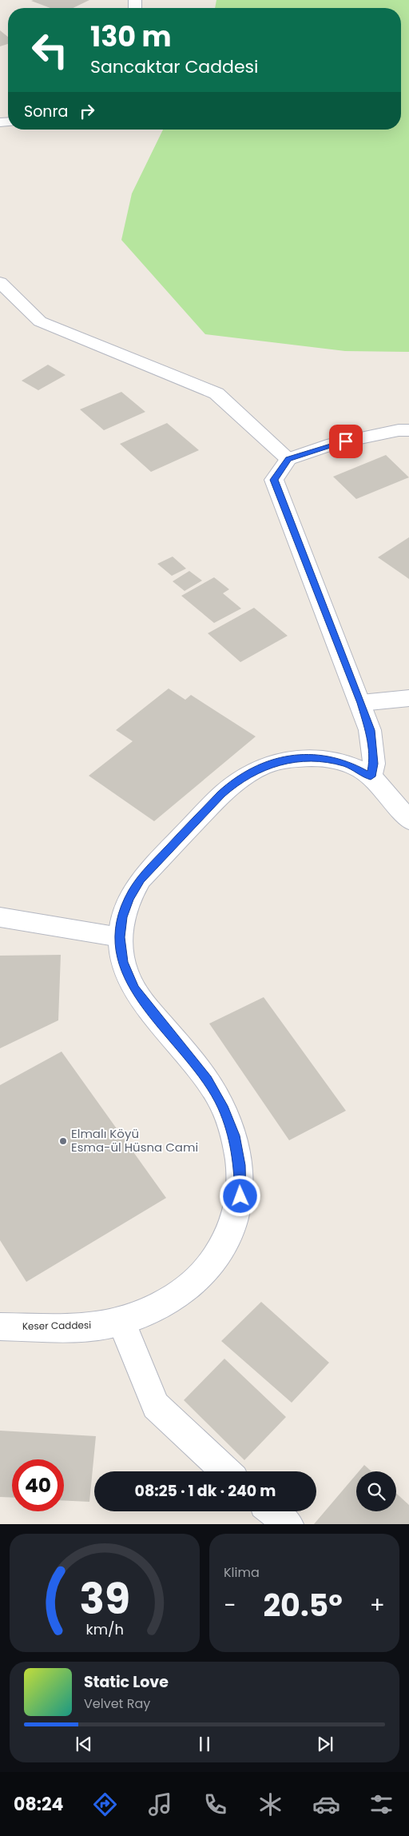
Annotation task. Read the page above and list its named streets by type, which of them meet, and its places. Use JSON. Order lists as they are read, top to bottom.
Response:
{
  "streets": {
    "street": ["Keser Caddesi"]
  },
  "places": ["Elmalı Köyü Esma-ül Hüsna Cami"],
  "page": {
    "turn": ["130 m", "Sancaktar Caddesi"],
    "then": "Sonra",
    "limit": "40",
    "trip": "08:25 · 1 dk · 240 m",
    "tile": "Klima",
    "heat": ["−", "20.5°", "+"],
    "song": ["Static Love", "Velvet Ray"],
    "tabs": "08:24",
    "gauge": ["39", "km/h"]
  }
}
